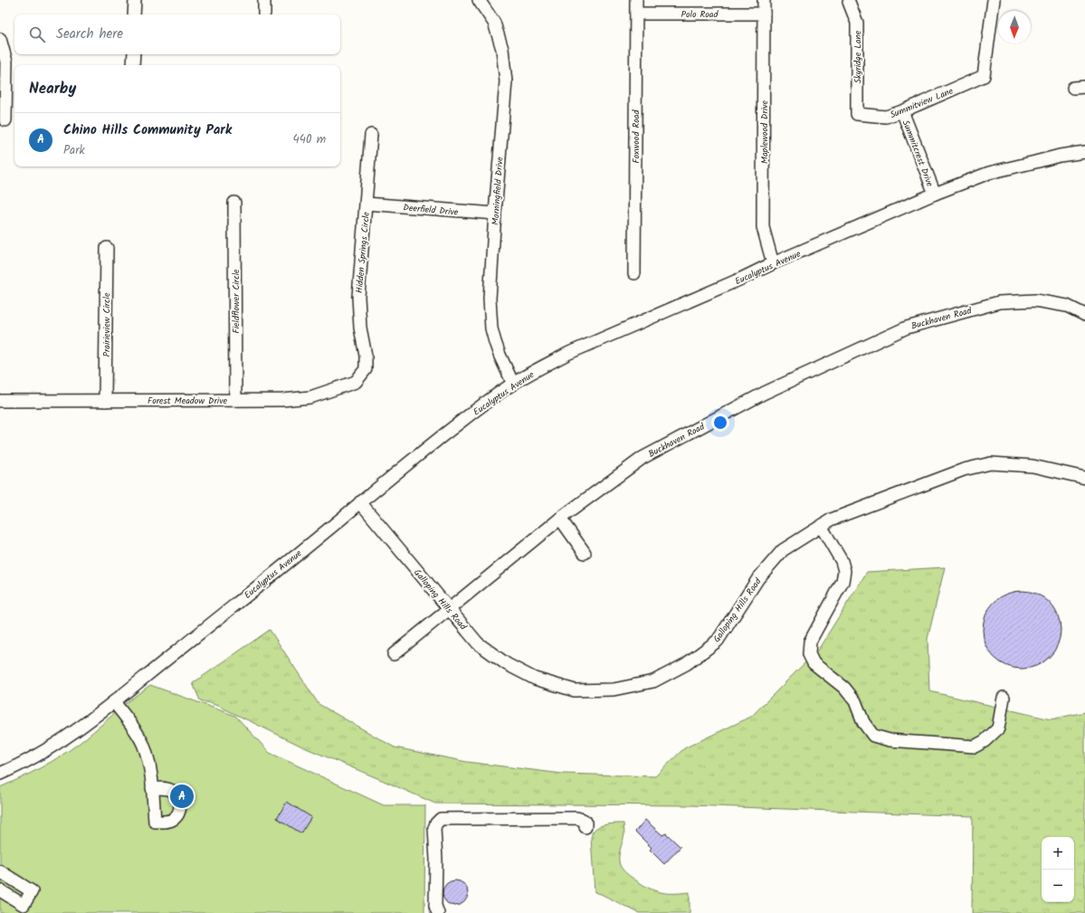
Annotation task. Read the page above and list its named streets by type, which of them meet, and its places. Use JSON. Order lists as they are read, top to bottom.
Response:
{
  "streets": {
    "street": [
      "Polo Road",
      "Skyridge Lane",
      "Summitview Lane",
      "Maplewood Drive",
      "Foxwood Road",
      "Summitcrest Drive",
      "Morningfield Drive",
      "Deerfield Drive",
      "Hidden Springs Circle",
      "Eucalyptus Avenue",
      "Fieldflower Circle",
      "Buckhaven Road",
      "Prairieview Circle",
      "Forest Meadow Drive",
      "Galloping Hills Road"
    ]
  },
  "crossings": [
    ["Polo Road", "Maplewood Drive"],
    ["Polo Road", "Foxwood Road"],
    ["Skyridge Lane", "Summitview Lane"],
    ["Summitview Lane", "Summitcrest Drive"],
    ["Maplewood Drive", "Eucalyptus Avenue"],
    ["Summitcrest Drive", "Eucalyptus Avenue"],
    ["Morningfield Drive", "Deerfield Drive"],
    ["Morningfield Drive", "Eucalyptus Avenue"],
    ["Deerfield Drive", "Hidden Springs Circle"],
    ["Hidden Springs Circle", "Forest Meadow Drive"],
    ["Eucalyptus Avenue", "Galloping Hills Road"],
    ["Fieldflower Circle", "Forest Meadow Drive"],
    ["Buckhaven Road", "Galloping Hills Road"],
    ["Prairieview Circle", "Forest Meadow Drive"]
  ],
  "north": "bottom",
  "page": {
    "search": "Search here",
    "heading": "Nearby",
    "list": [
      {
        "mark": "A",
        "name": "Chino Hills Community Park",
        "note": "Park",
        "value": "440 m"
      }
    ],
    "pins": "A",
    "map_buttons": ["+", "−"]
  }
}
